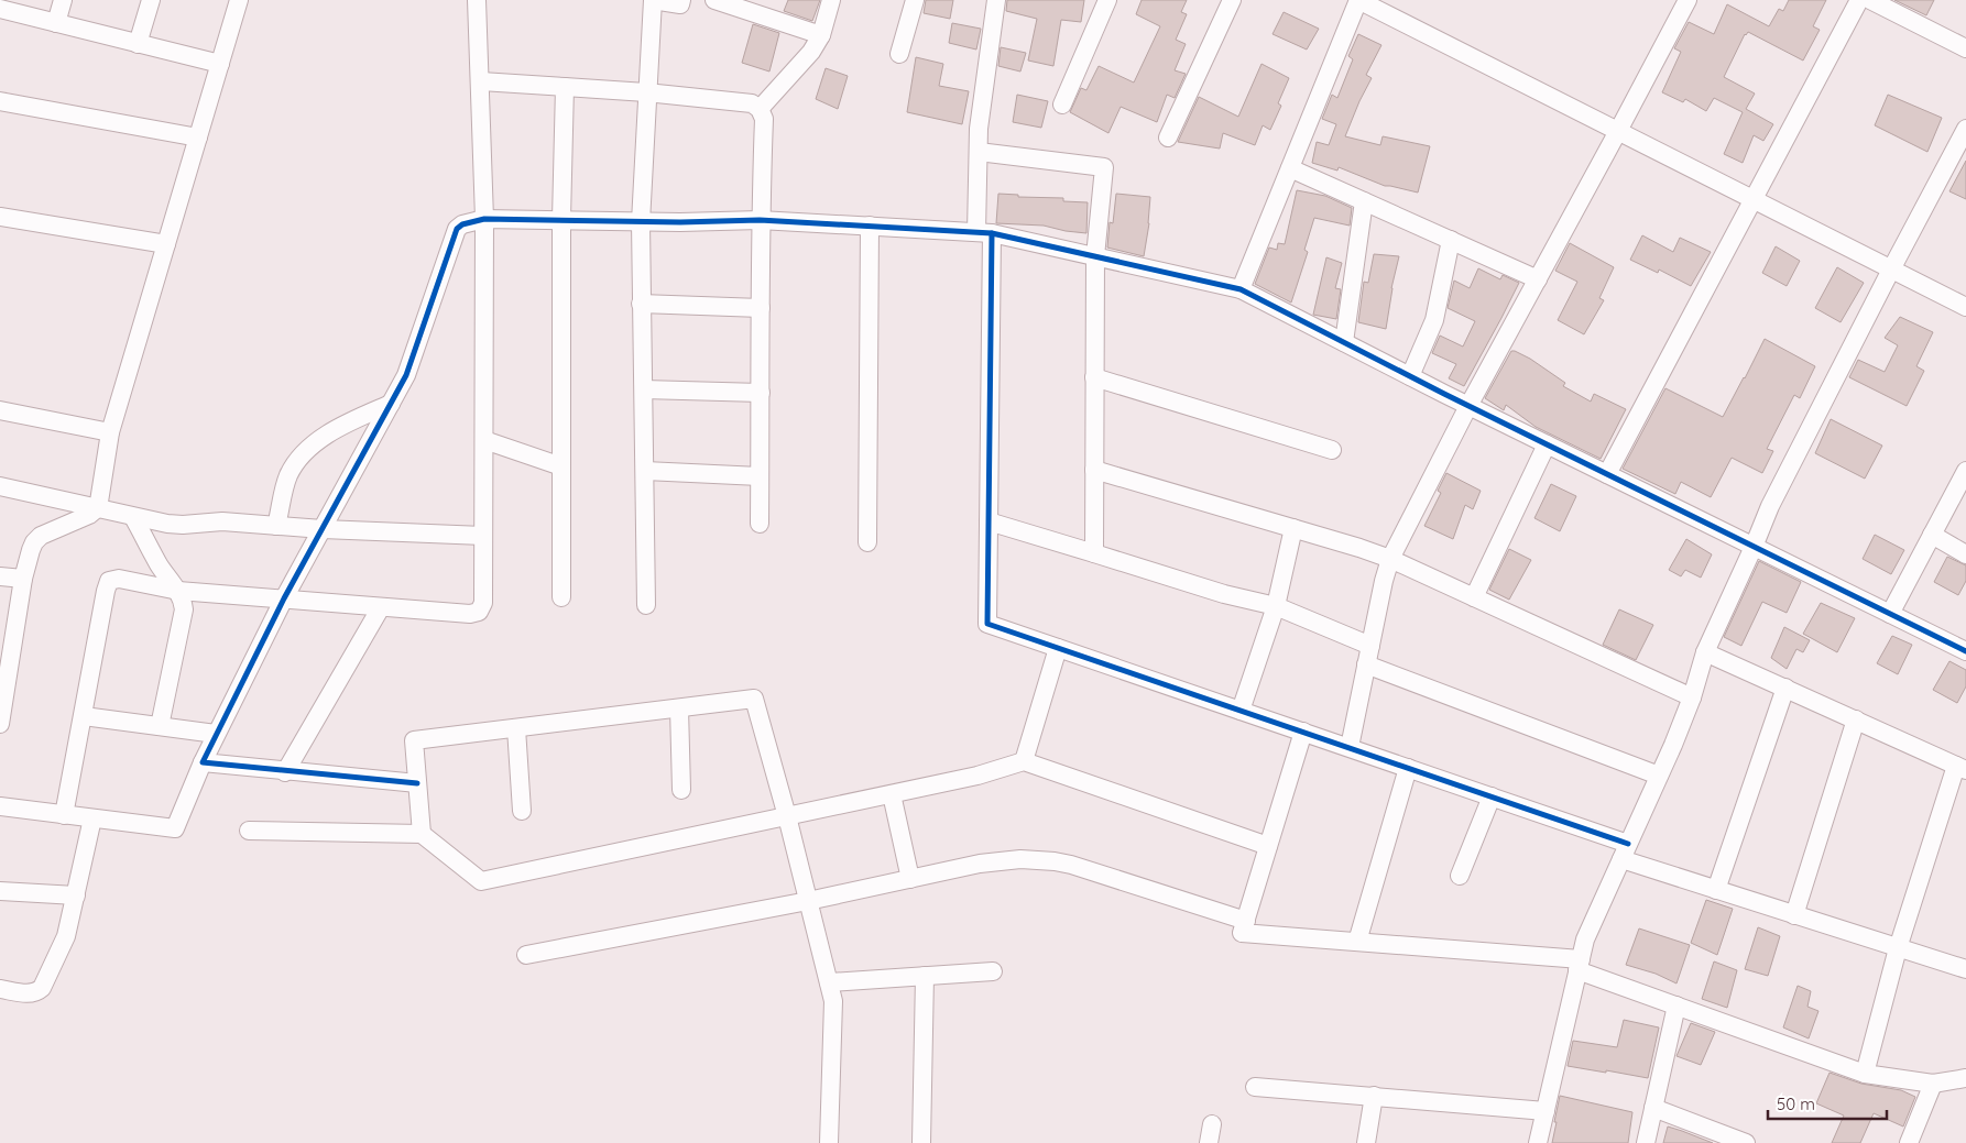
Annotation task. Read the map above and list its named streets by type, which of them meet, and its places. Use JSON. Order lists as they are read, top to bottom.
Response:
{
  "scale_bar": "50 m"
}
